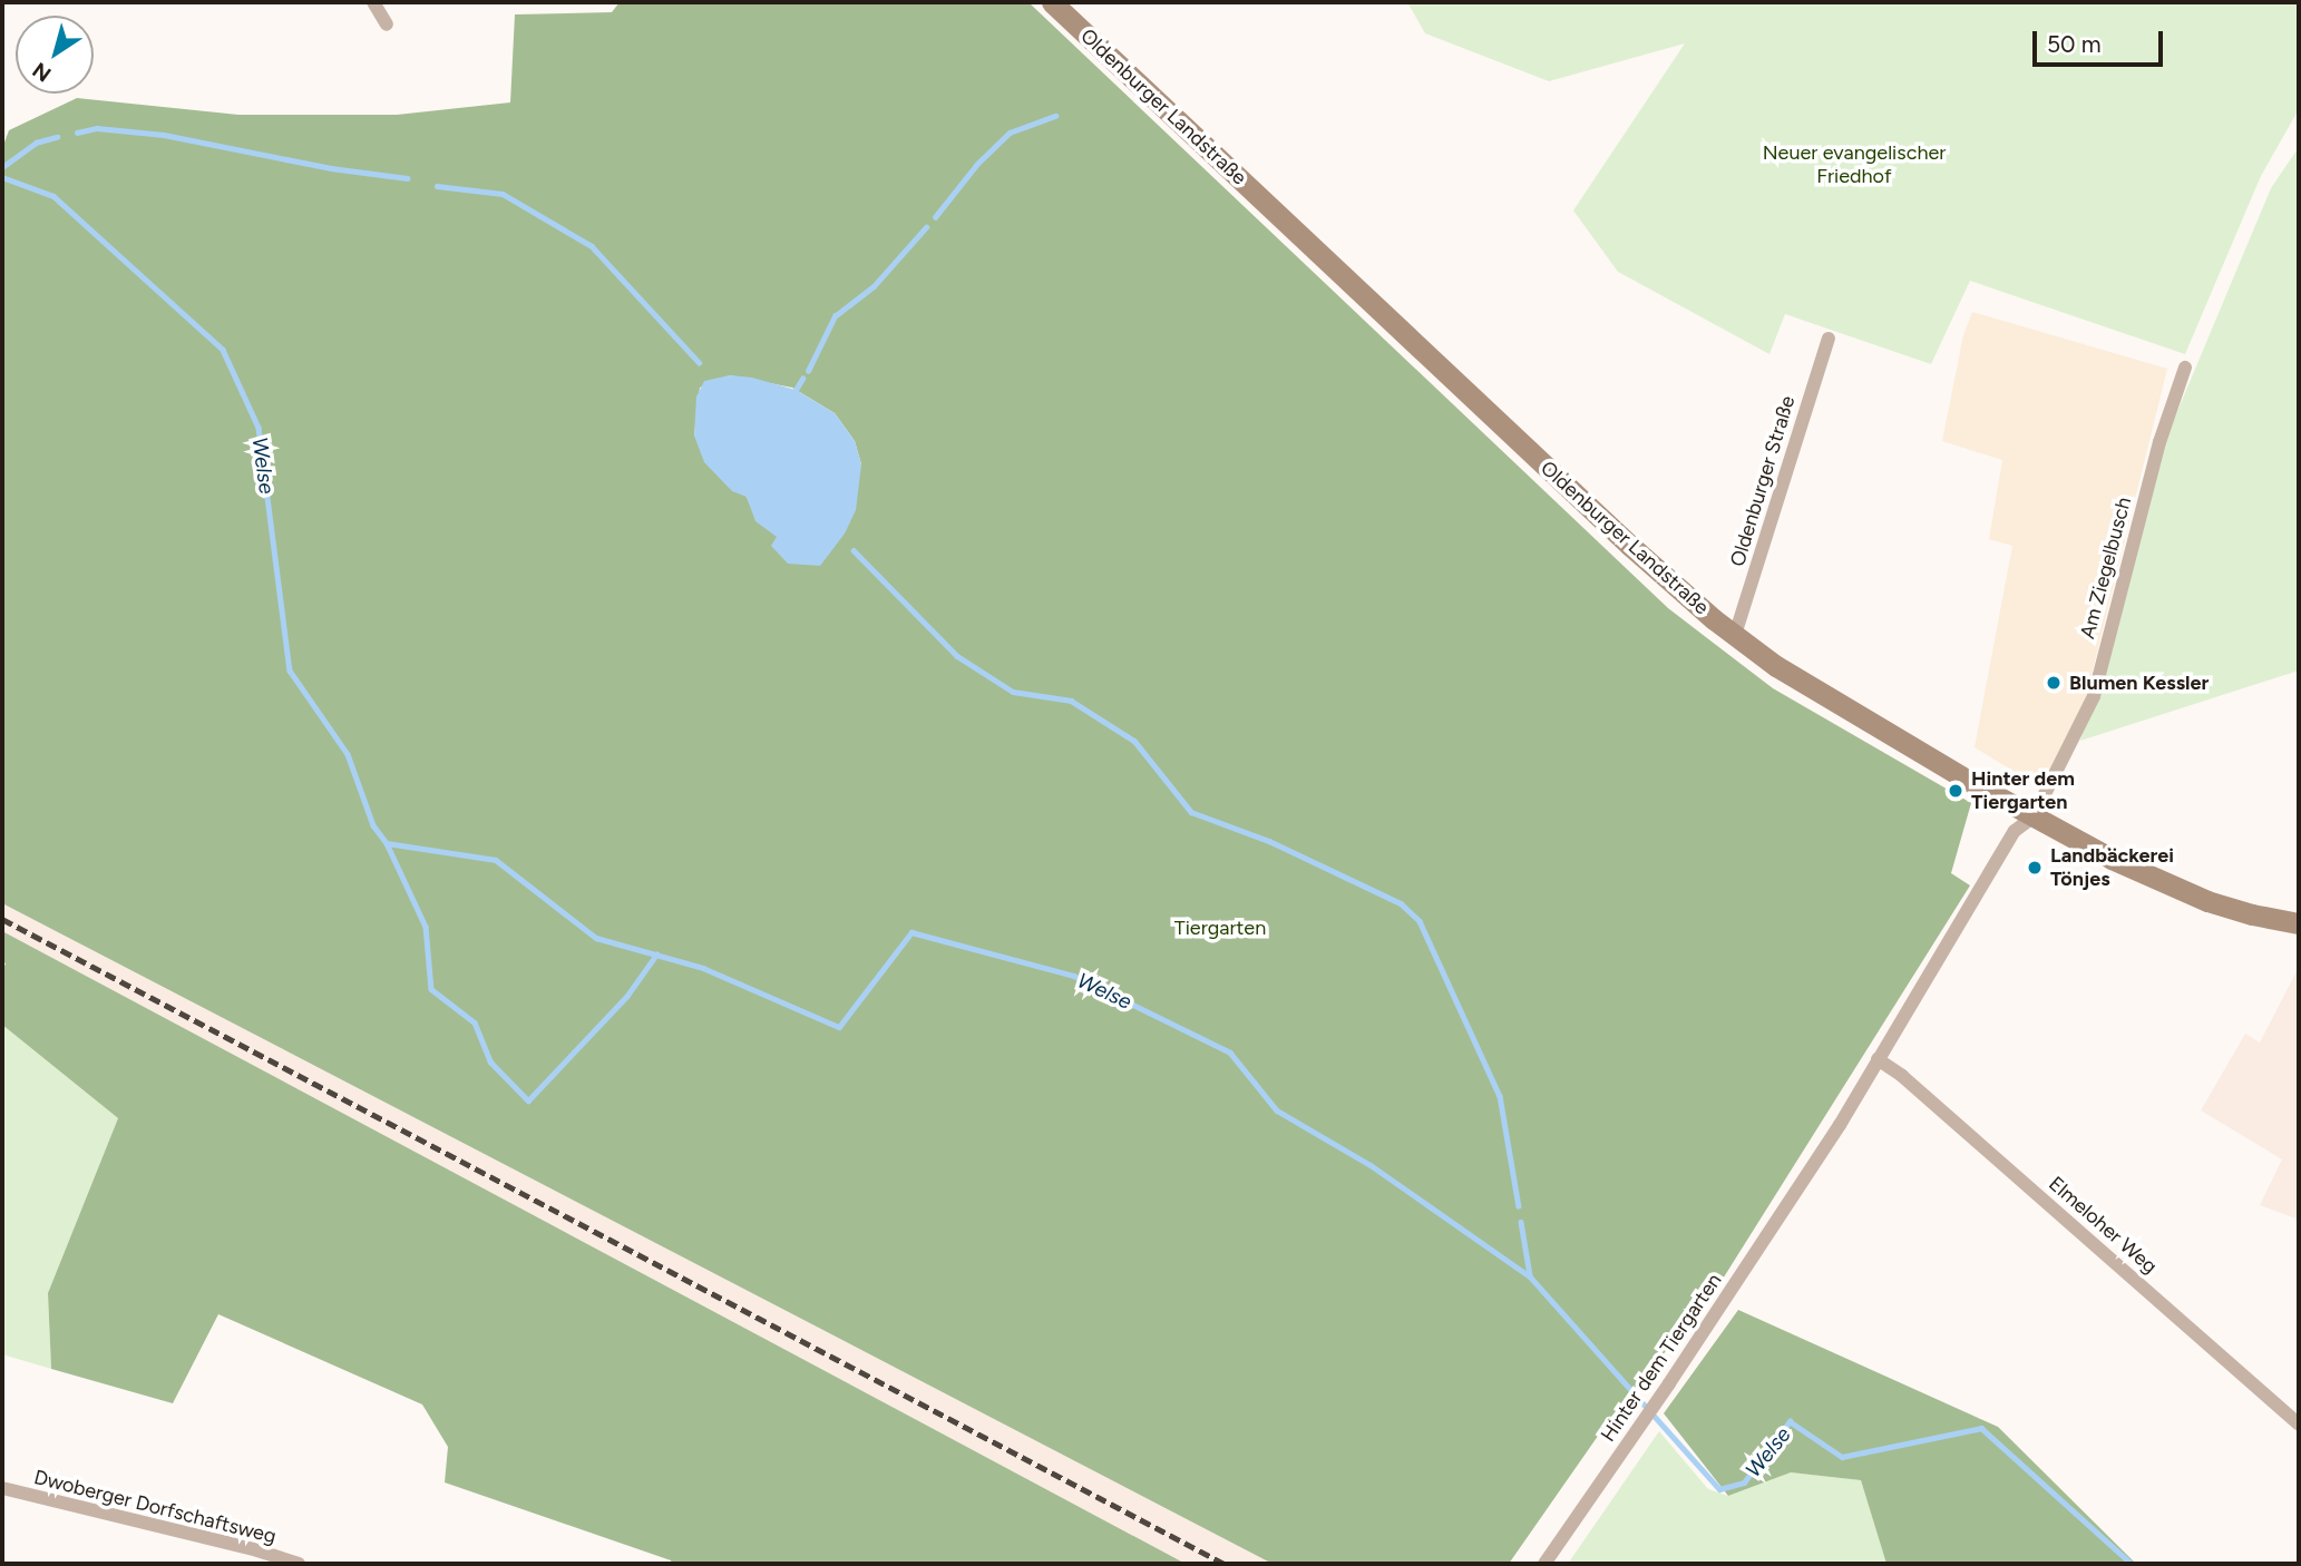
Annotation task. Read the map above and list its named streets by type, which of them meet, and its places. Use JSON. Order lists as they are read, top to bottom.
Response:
{
  "streets": {
    "main road": ["Oldenburger Landstraße"],
    "street": [
      "Oldenburger Straße",
      "Am Ziegelbusch",
      "Elmeloher Weg",
      "Hinter dem Tiergarten",
      "Dwoberger Dorfschaftsweg"
    ]
  },
  "crossings": [
    ["Oldenburger Landstraße", "Oldenburger Straße"],
    ["Oldenburger Landstraße", "Am Ziegelbusch"],
    ["Oldenburger Landstraße", "Hinter dem Tiergarten"],
    ["Am Ziegelbusch", "Hinter dem Tiergarten"],
    ["Elmeloher Weg", "Hinter dem Tiergarten"]
  ],
  "water": ["Welse"],
  "parks": ["Neuer evangelischer Friedhof", "Tiergarten"],
  "places": ["Blumen Kessler", "Hinter dem Tiergarten", "Landbäckerei Tönjes"],
  "scale_bar": "50 m",
  "north": "bottom left"
}
